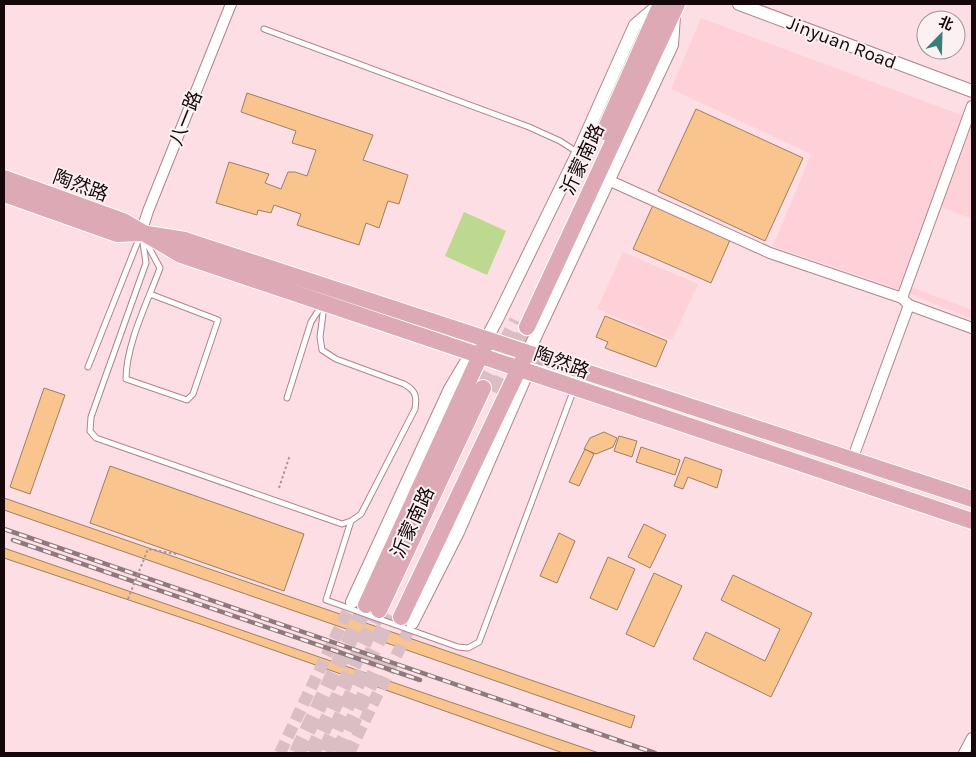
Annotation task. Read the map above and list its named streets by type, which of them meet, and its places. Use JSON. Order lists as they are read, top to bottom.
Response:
{
  "streets": {
    "main road": ["沂蒙南路", "陶然路"],
    "street": ["Jinyuan Road", "八一路"]
  },
  "crossings": [
    ["八一路", "陶然路"]
  ],
  "north": "top right"
}
